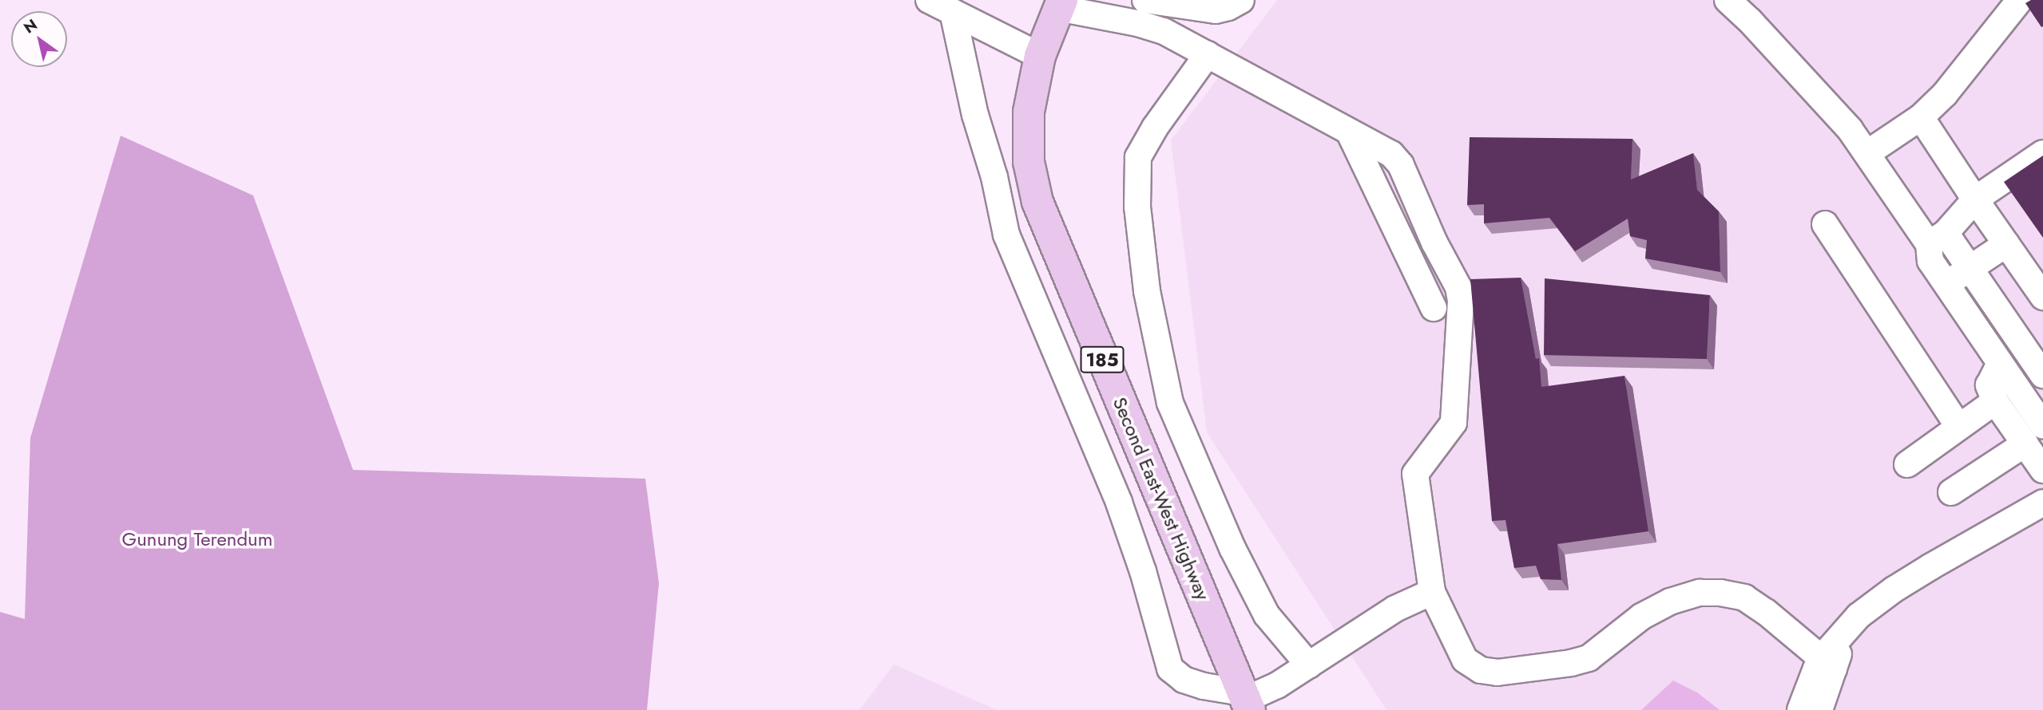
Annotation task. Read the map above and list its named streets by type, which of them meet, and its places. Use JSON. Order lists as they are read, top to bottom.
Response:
{
  "streets": {
    "main road": ["185", "Second East-West Highway"]
  },
  "parks": ["Gunung Terendum"],
  "north": "top left"
}
